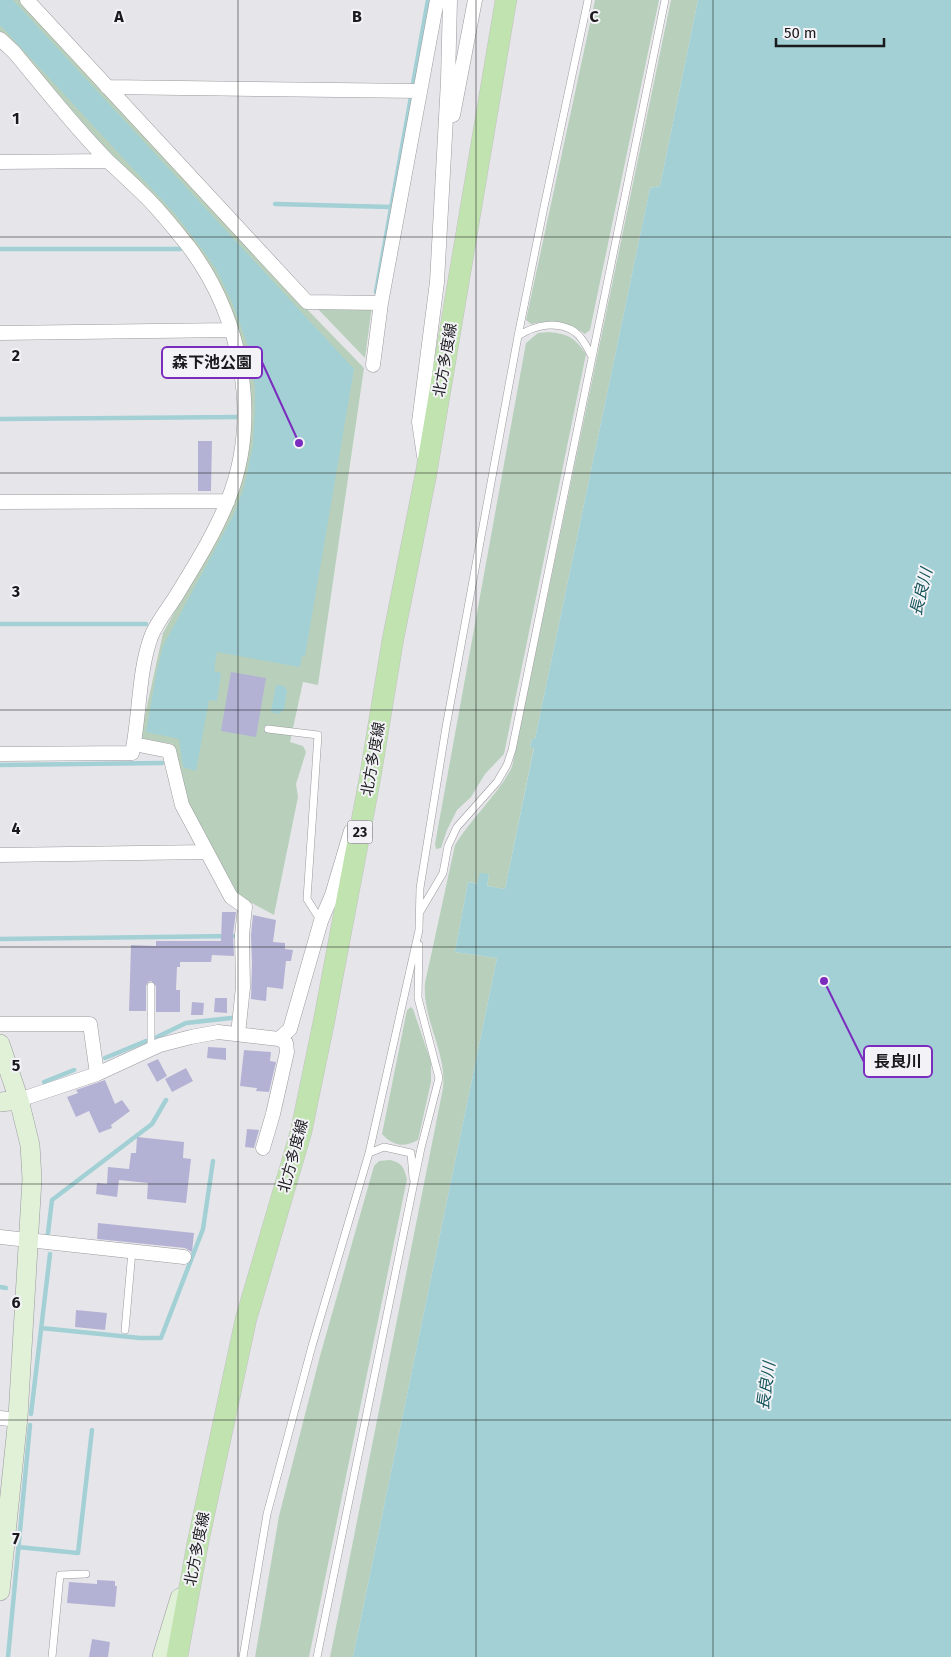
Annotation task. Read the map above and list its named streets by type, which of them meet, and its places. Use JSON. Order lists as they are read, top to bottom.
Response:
{
  "streets": {
    "main road": ["北方多度線", "23"]
  },
  "water": ["長良川"],
  "places": ["森下池公園", "長良川"],
  "scale_bar": "50 m",
  "grid": {
    "columns": ["A", "B", "C"],
    "rows": [
      "1",
      "2",
      "3",
      "4",
      "5",
      "6",
      "7"
    ]
  }
}
